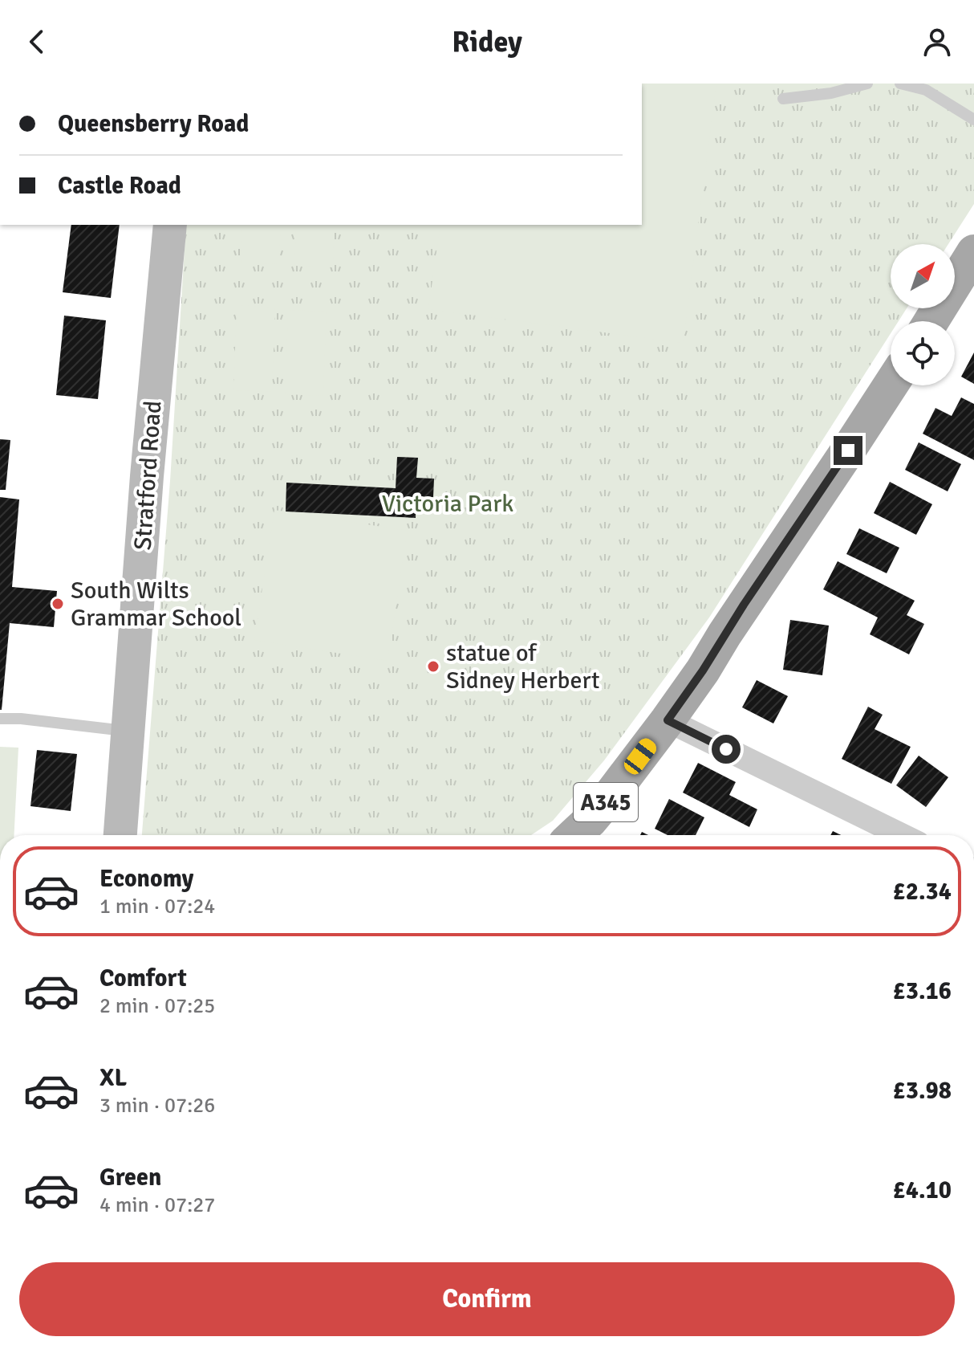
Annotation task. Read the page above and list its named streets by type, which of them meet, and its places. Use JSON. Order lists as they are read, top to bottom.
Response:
{
  "streets": {
    "main road": ["A345"],
    "street": ["Stratford Road"]
  },
  "parks": ["Victoria Park"],
  "places": ["South Wilts Grammar School", "statue of Sidney Herbert"],
  "north": "top right",
  "page": {
    "header": "Ridey",
    "banner": ["Queensberry Road", "Castle Road"],
    "list": [
      {
        "name": "Economy",
        "note": "1 min · 07:24",
        "value": "£2.34"
      },
      {
        "name": "Comfort",
        "note": "2 min · 07:25",
        "value": "£3.16"
      },
      {
        "name": "XL",
        "note": "3 min · 07:26",
        "value": "£3.98"
      },
      {
        "name": "Green",
        "note": "4 min · 07:27",
        "value": "£4.10"
      }
    ],
    "buttons": "Confirm"
  }
}
